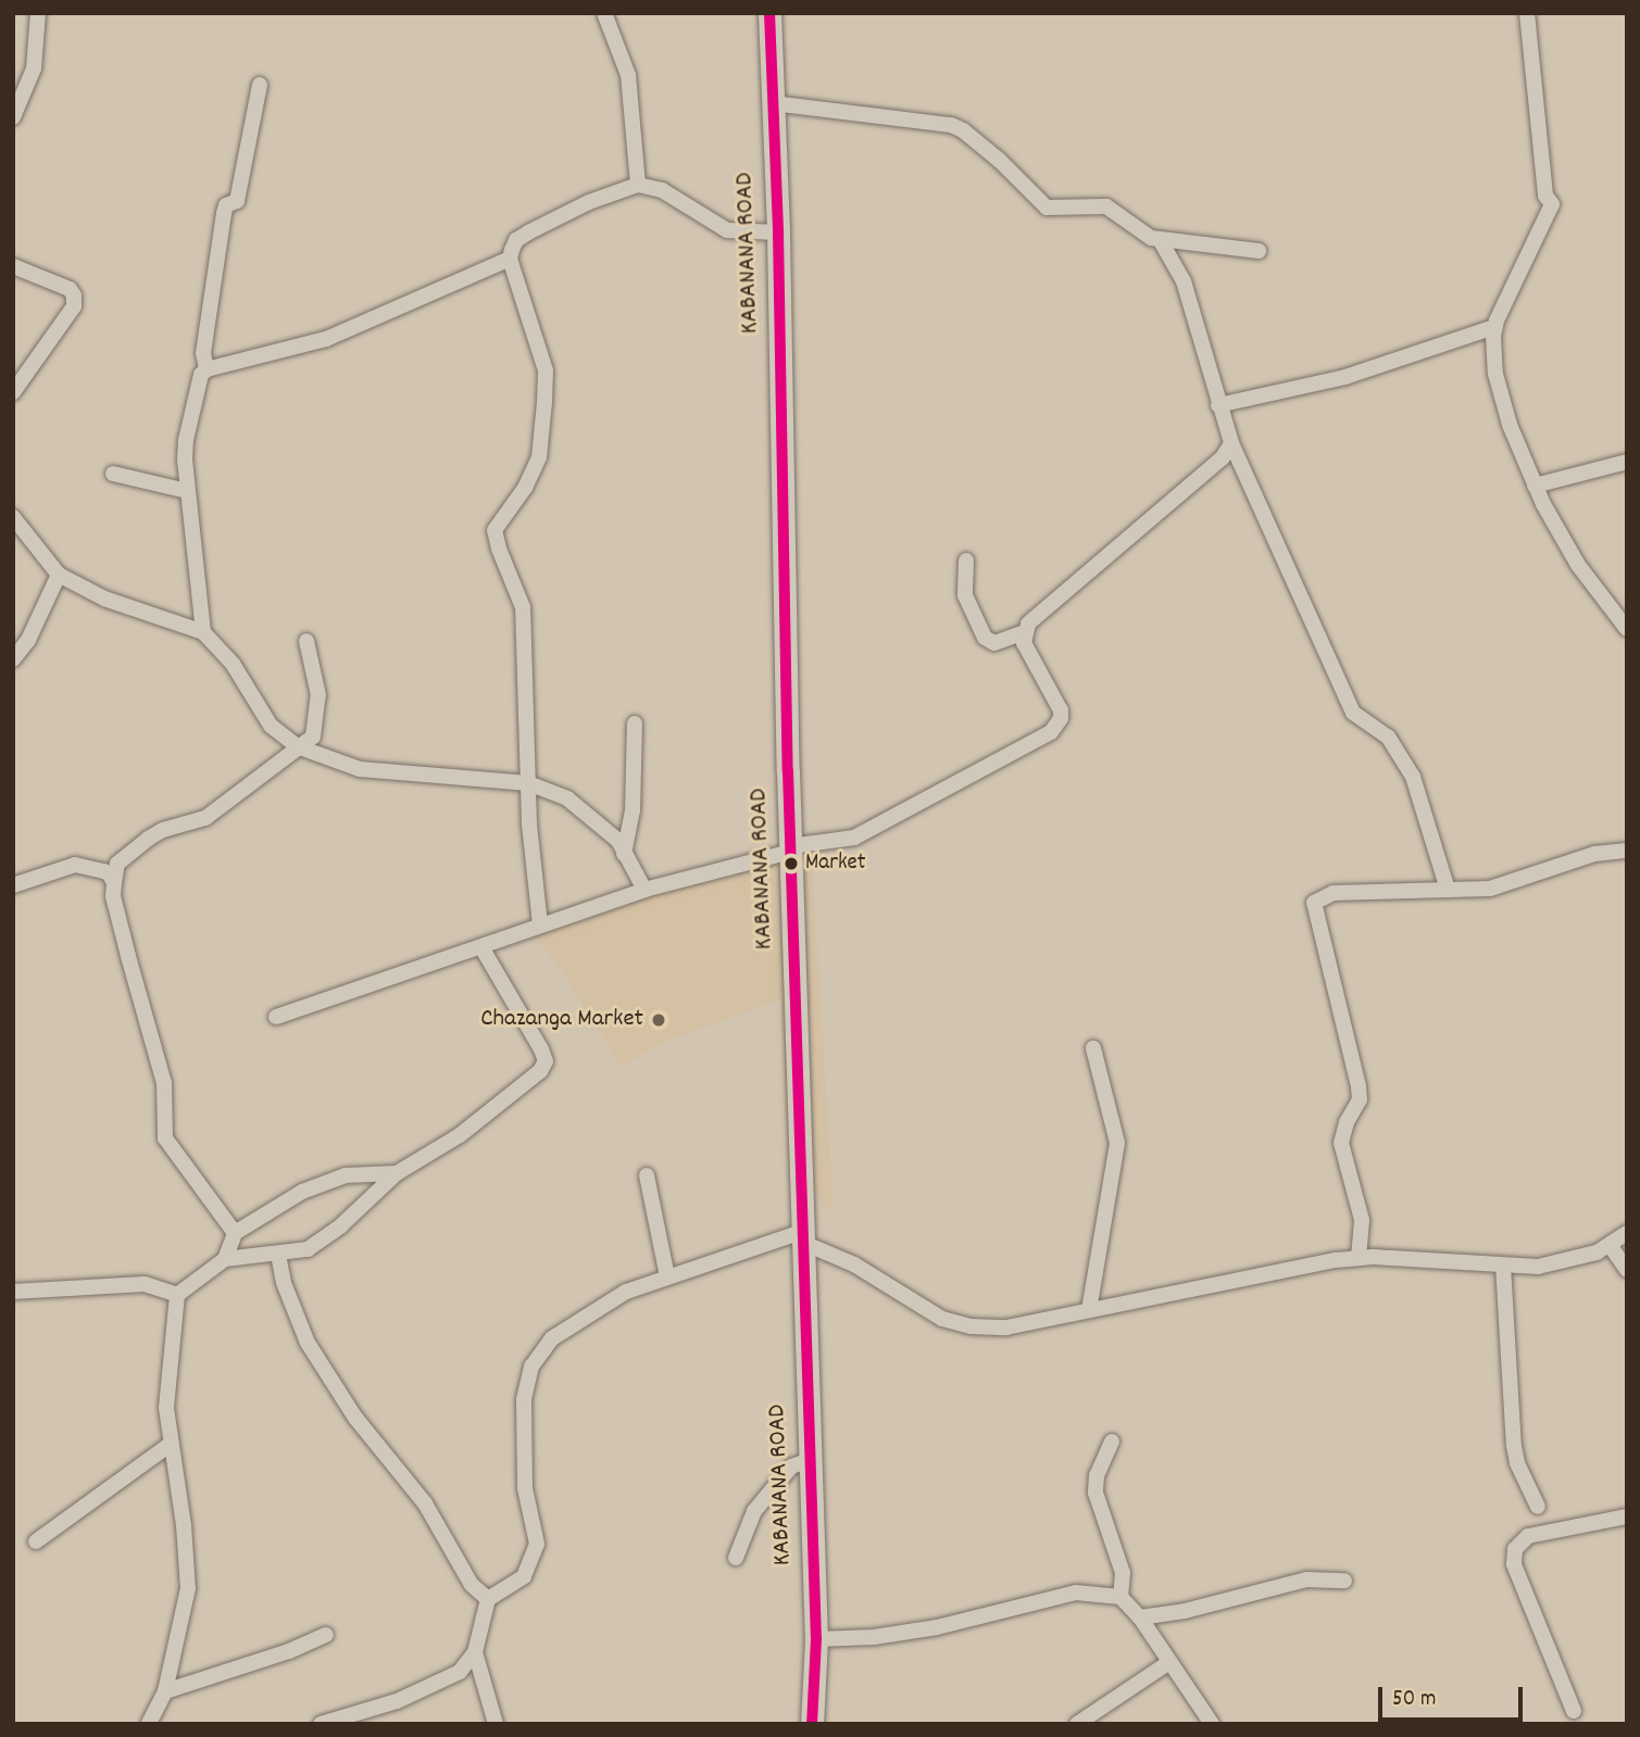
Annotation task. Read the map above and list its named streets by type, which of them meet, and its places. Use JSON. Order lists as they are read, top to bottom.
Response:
{
  "streets": {
    "street": ["KABANANA ROAD"]
  },
  "places": ["Market", "Chazanga Market"],
  "scale_bar": "50 m"
}
